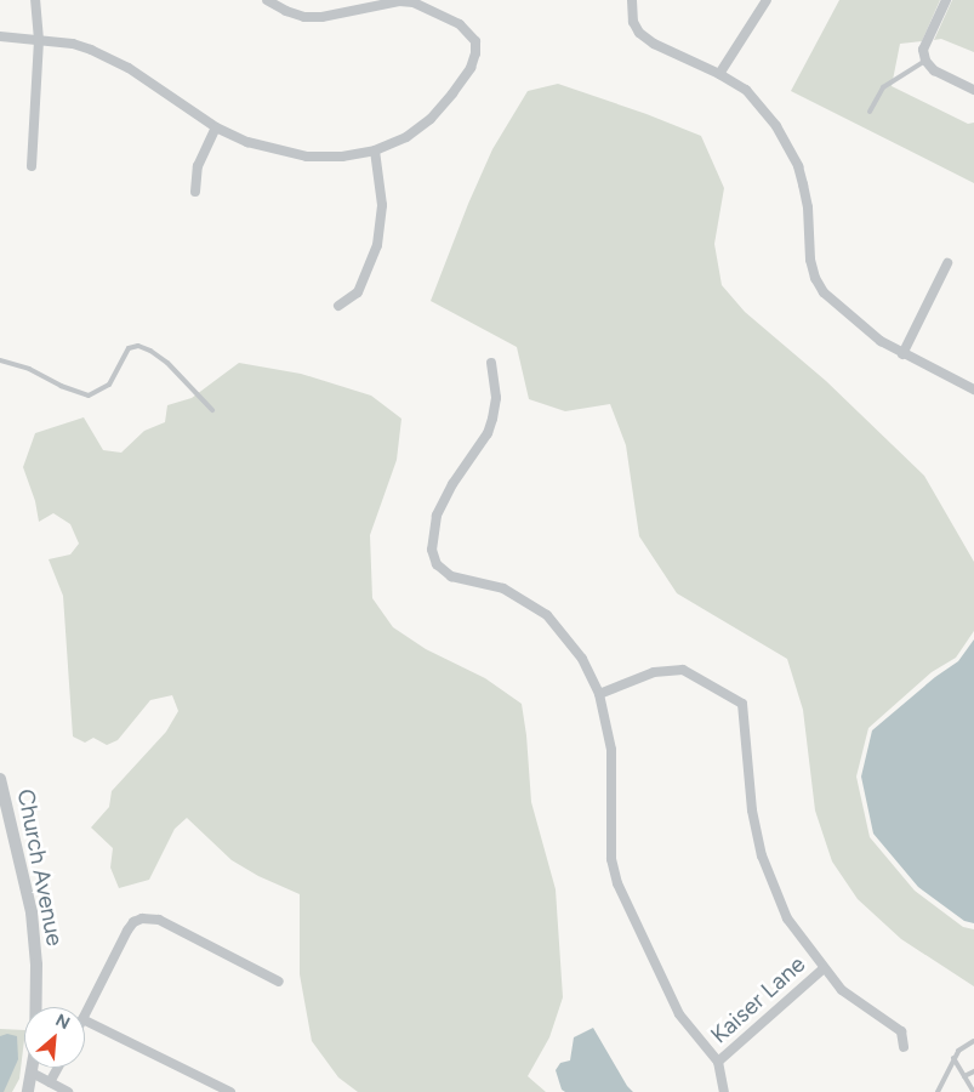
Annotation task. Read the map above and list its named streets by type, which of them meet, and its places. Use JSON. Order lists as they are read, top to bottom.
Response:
{
  "streets": {
    "street": ["Church Avenue", "Kaiser Lane"]
  },
  "north": "top right"
}
